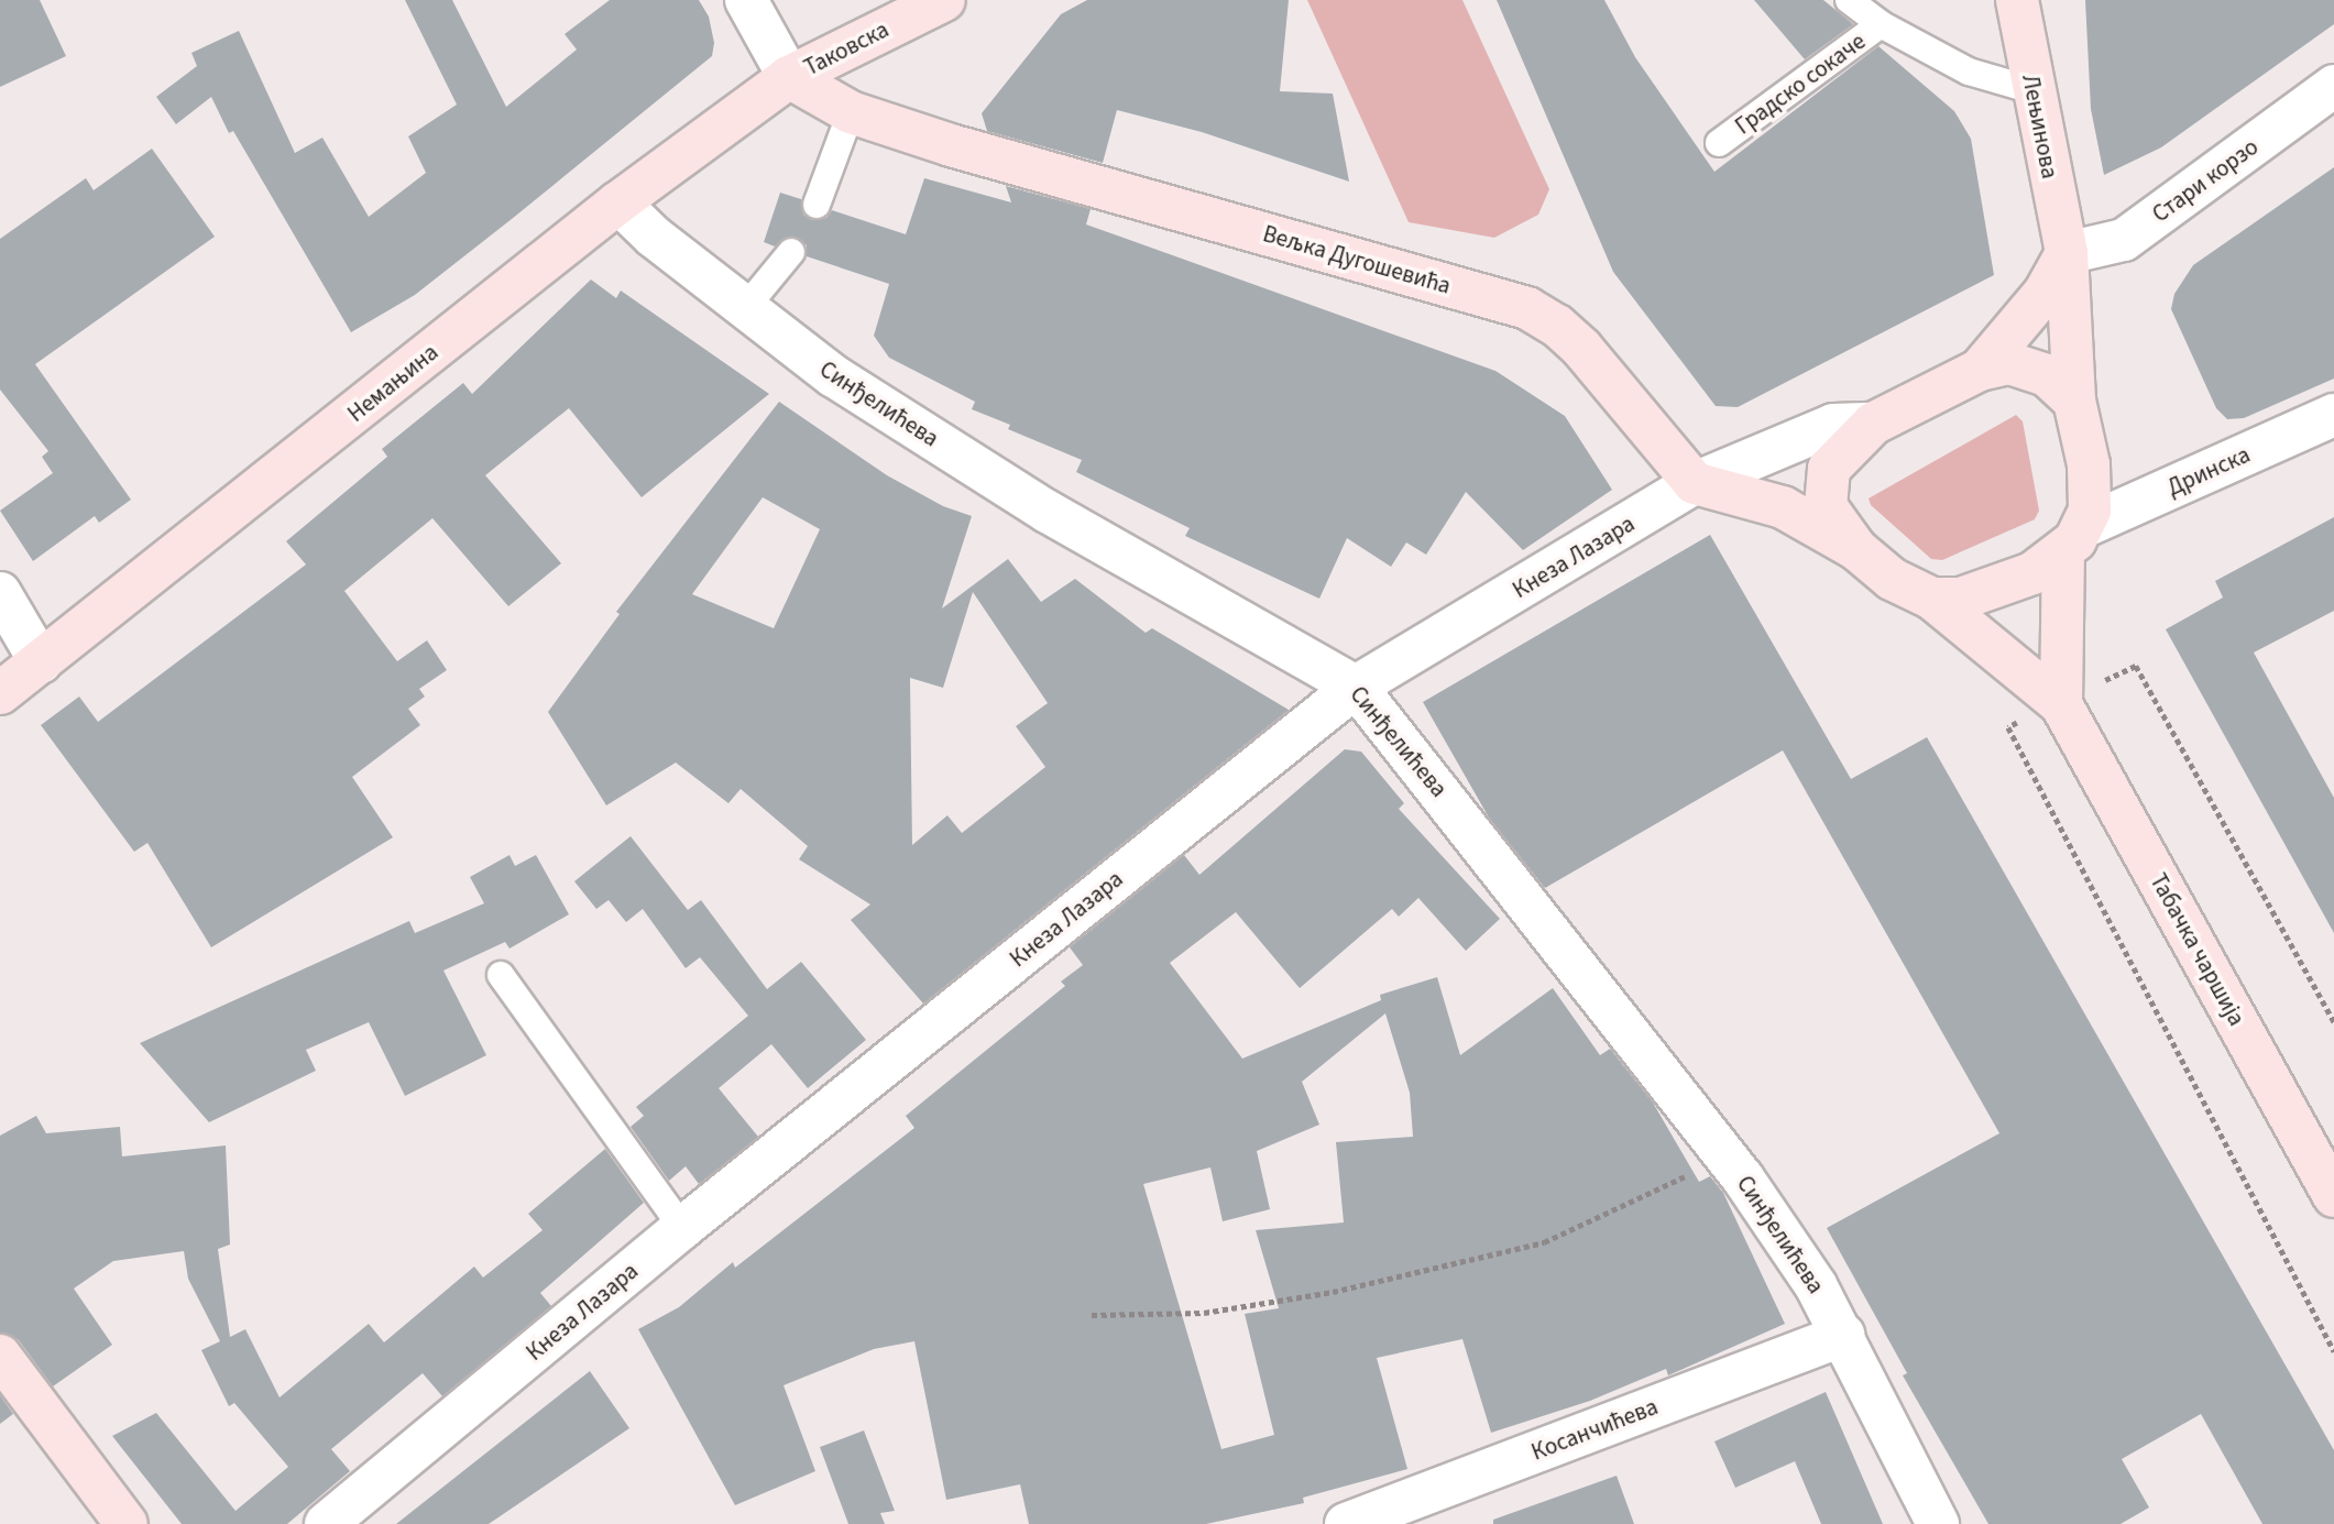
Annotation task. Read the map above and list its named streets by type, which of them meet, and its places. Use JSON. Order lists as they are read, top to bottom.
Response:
{
  "streets": {
    "street": [
      "Таковска",
      "Лењинова",
      "Стари корзо",
      "Вељка Дугошевића",
      "Немањина",
      "Синђелићева",
      "Дринска",
      "Кнеза Лазара",
      "Табачка чаршија",
      "Косанчићева"
    ],
    "lane": ["Градско сокаче"]
  },
  "crossings": [
    ["Таковска", "Вељка Дугошевића"],
    ["Таковска", "Немањина"],
    ["Градско сокаче", "Лењинова"],
    ["Лењинова", "Стари корзо"],
    ["Лењинова", "Дринска"],
    ["Лењинова", "Кнеза Лазара"],
    ["Лењинова", "Табачка чаршија"],
    ["Вељка Дугошевића", "Немањина"],
    ["Вељка Дугошевића", "Кнеза Лазара"],
    ["Немањина", "Синђелићева"],
    ["Синђелићева", "Кнеза Лазара"],
    ["Синђелићева", "Косанчићева"],
    ["Дринска", "Кнеза Лазара"],
    ["Дринска", "Табачка чаршија"],
    ["Кнеза Лазара", "Табачка чаршија"]
  ]
}
